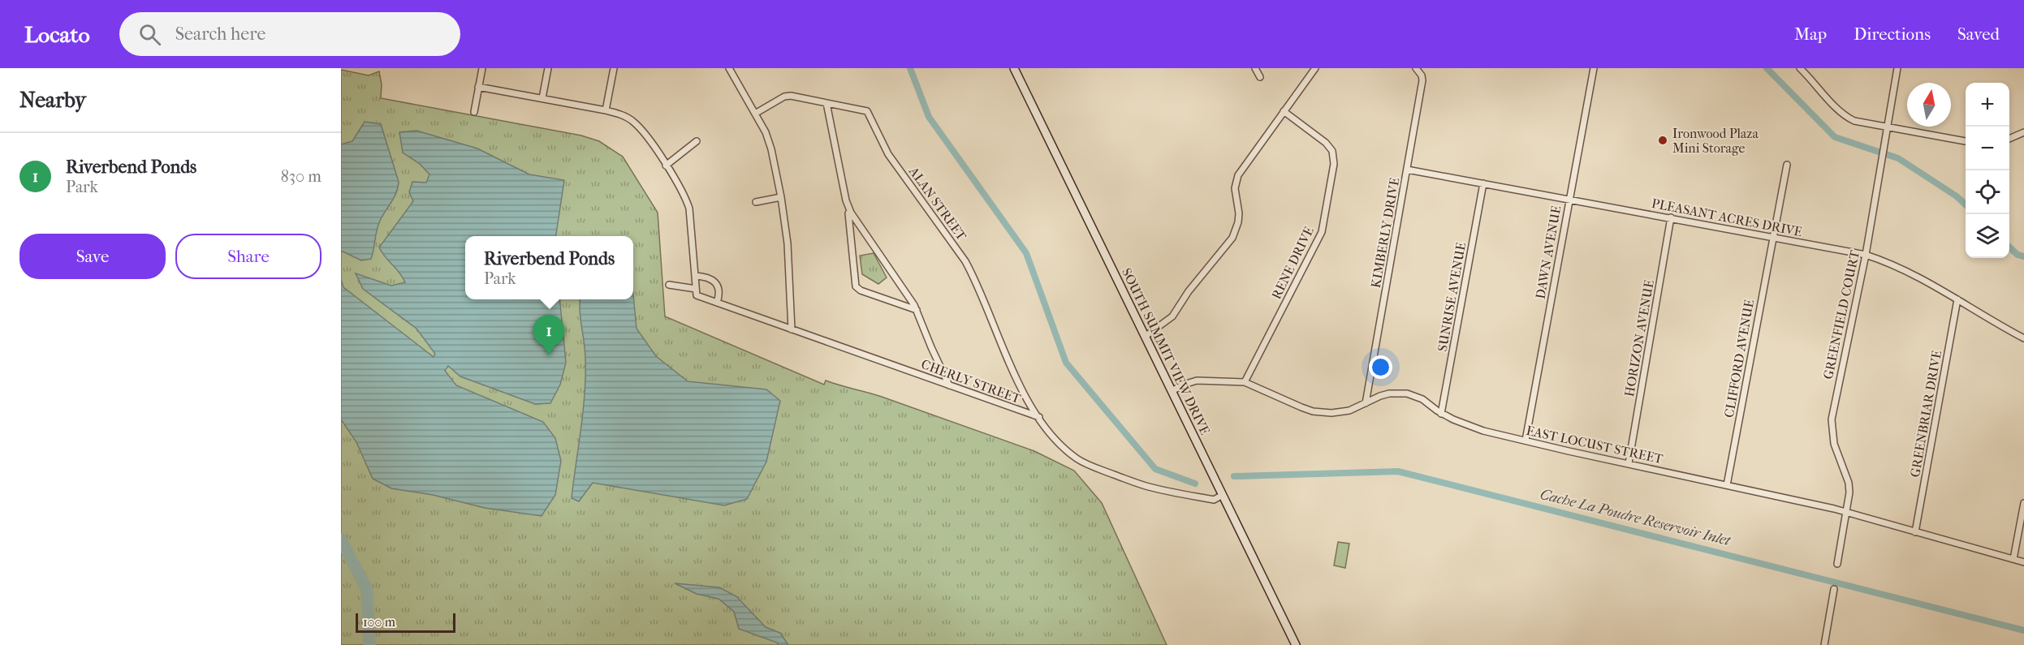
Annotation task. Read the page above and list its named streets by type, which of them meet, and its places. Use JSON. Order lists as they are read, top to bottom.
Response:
{
  "streets": {
    "street": [
      "ALAN STREET",
      "PLEASANT ACRES DRIVE",
      "KIMBERLY DRIVE",
      "DAWN AVENUE",
      "RENE DRIVE",
      "SUNRISE AVENUE",
      "GREENFIELD COURT",
      "HORIZON AVENUE",
      "SOUTH SUMMIT VIEW DRIVE",
      "CLIFFORD AVENUE",
      "CHERLY STREET",
      "GREENBRIAR DRIVE",
      "EAST LOCUST STREET"
    ]
  },
  "crossings": [
    ["ALAN STREET", "CHERLY STREET"],
    ["PLEASANT ACRES DRIVE", "KIMBERLY DRIVE"],
    ["PLEASANT ACRES DRIVE", "DAWN AVENUE"],
    ["PLEASANT ACRES DRIVE", "SUNRISE AVENUE"],
    ["PLEASANT ACRES DRIVE", "GREENFIELD COURT"],
    ["PLEASANT ACRES DRIVE", "HORIZON AVENUE"],
    ["PLEASANT ACRES DRIVE", "CLIFFORD AVENUE"],
    ["PLEASANT ACRES DRIVE", "GREENBRIAR DRIVE"],
    ["KIMBERLY DRIVE", "EAST LOCUST STREET"],
    ["DAWN AVENUE", "EAST LOCUST STREET"],
    ["RENE DRIVE", "EAST LOCUST STREET"],
    ["SUNRISE AVENUE", "EAST LOCUST STREET"],
    ["GREENFIELD COURT", "EAST LOCUST STREET"],
    ["HORIZON AVENUE", "EAST LOCUST STREET"],
    ["SOUTH SUMMIT VIEW DRIVE", "EAST LOCUST STREET"],
    ["CLIFFORD AVENUE", "EAST LOCUST STREET"],
    ["GREENBRIAR DRIVE", "EAST LOCUST STREET"]
  ],
  "water": ["Cache La Poudre Reservoir Inlet"],
  "places": ["Ironwood Plaza Mini Storage"],
  "scale_bar": "100 m",
  "north": "top",
  "page": {
    "header": "Locato",
    "search": "Search here",
    "nav": ["Map", "Directions", "Saved"],
    "heading": "Nearby",
    "map_buttons": ["+", "−"],
    "list": [
      {
        "mark": "1",
        "name": "Riverbend Ponds",
        "note": "Park",
        "value": "830 m"
      }
    ],
    "buttons": ["Save", "Share"],
    "popup": ["Riverbend Ponds", "Park"],
    "pins": "1",
    "scale": "100 m"
  }
}
